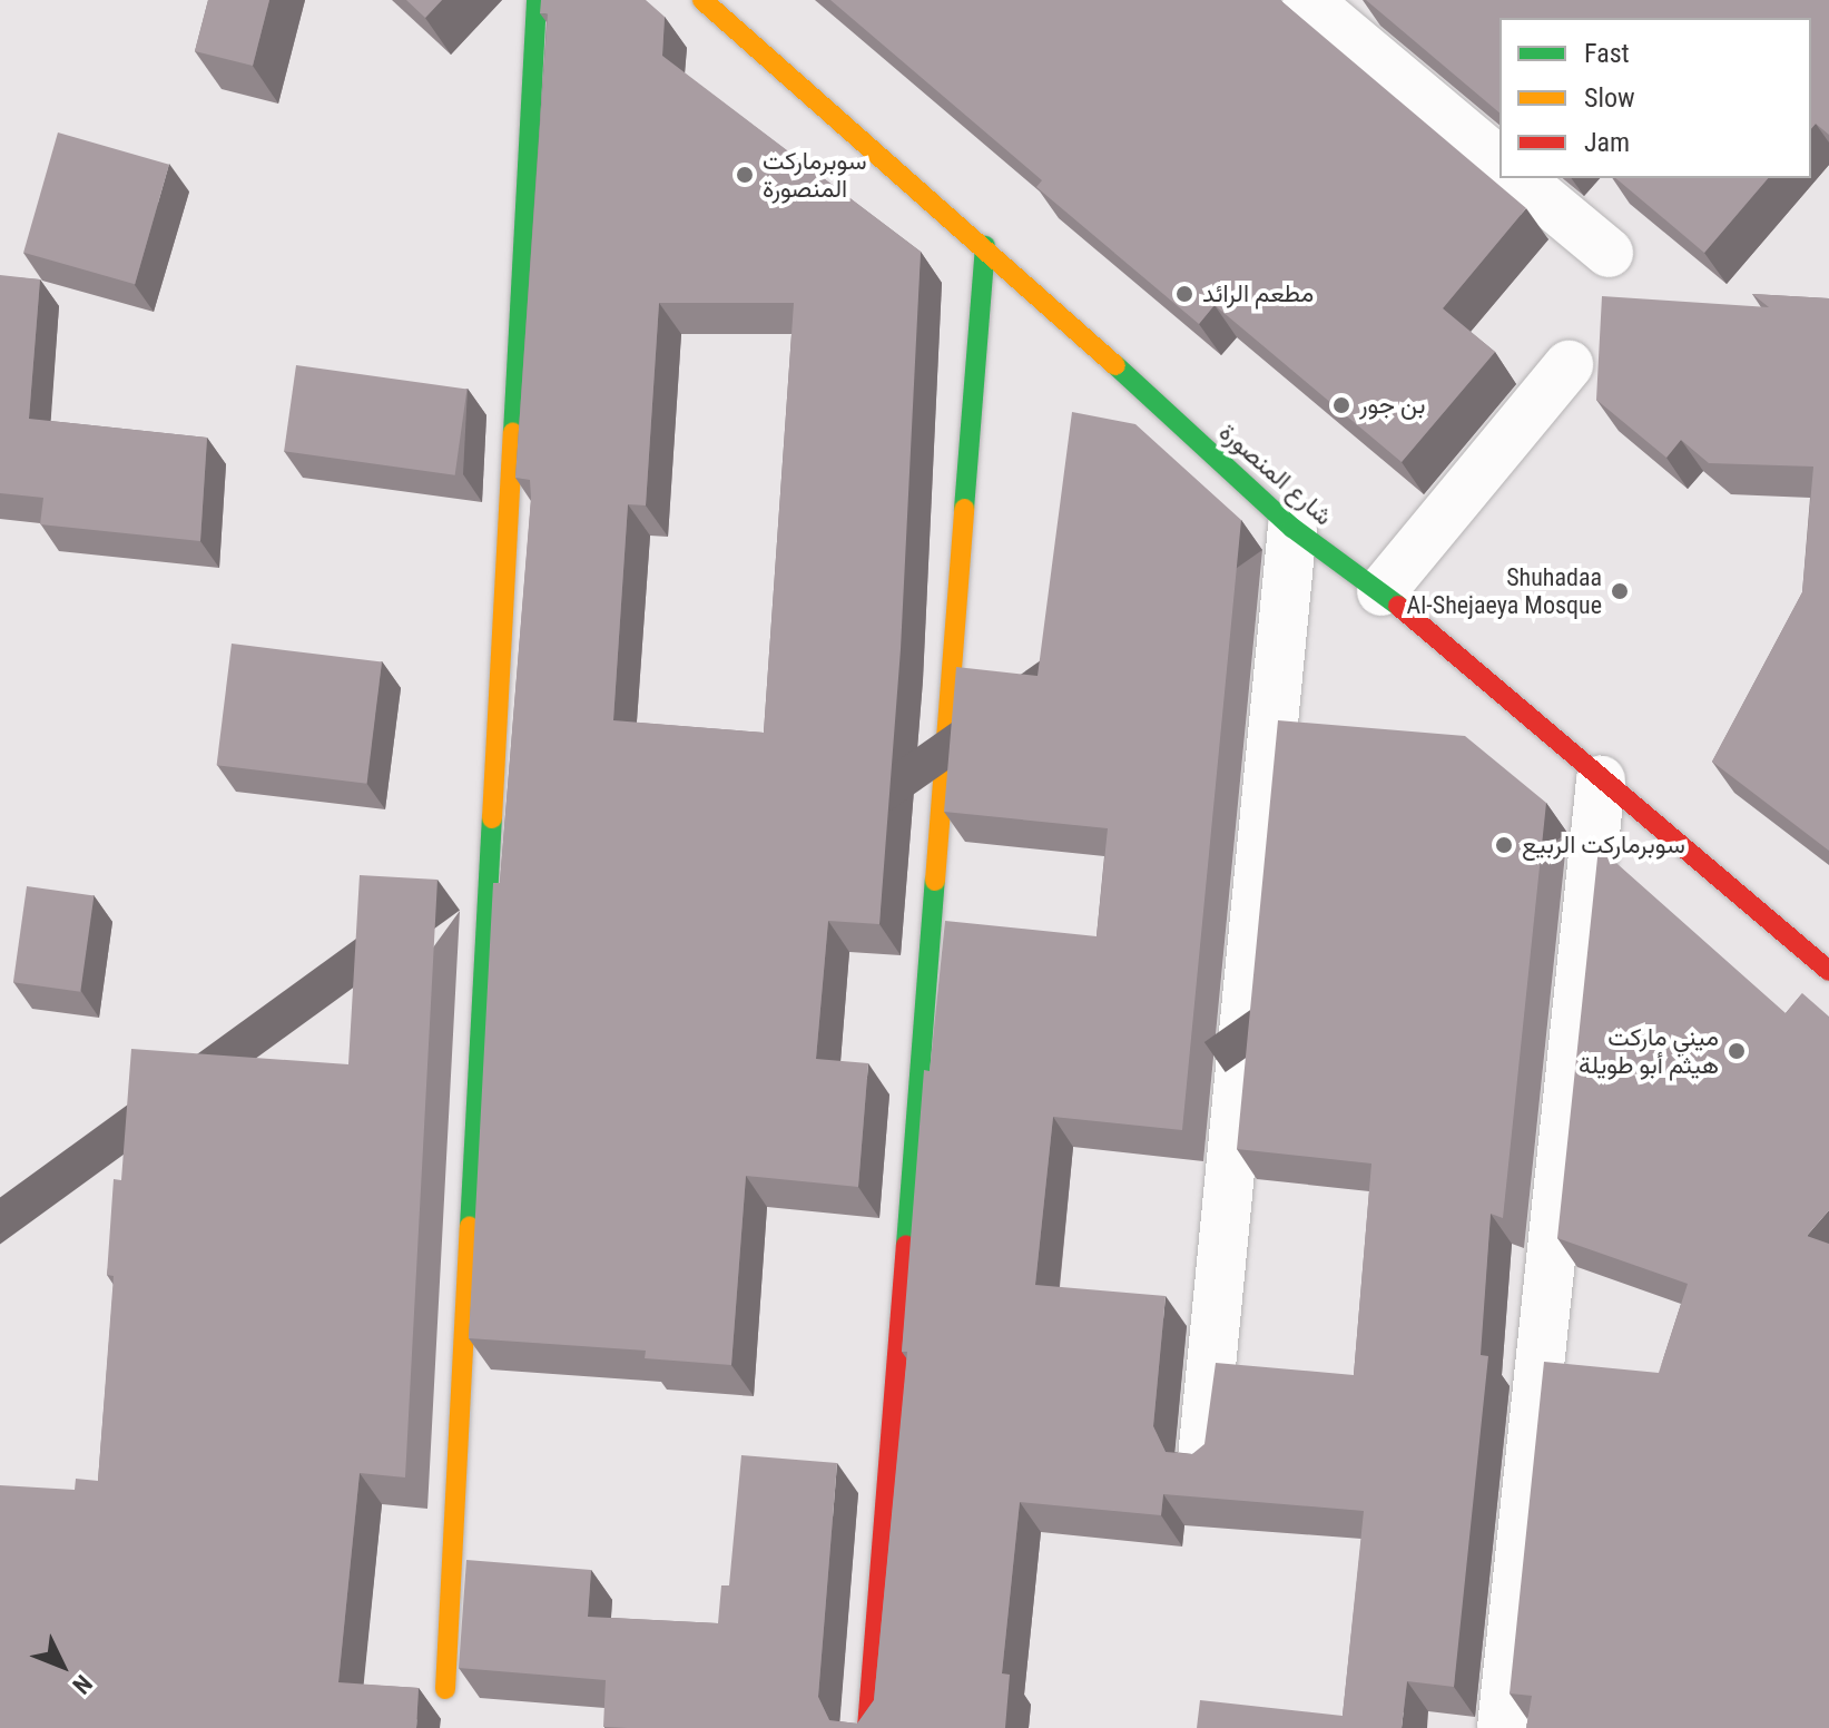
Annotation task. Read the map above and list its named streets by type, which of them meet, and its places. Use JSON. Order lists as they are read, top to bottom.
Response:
{
  "streets": {
    "street": ["شارع المنصورة"]
  },
  "places": [
    "سوبرماركت المنصورة",
    "مطعم الرائد",
    "بن جور",
    "Shuhadaa Al-Shejaeya Mosque",
    "سوبرماركت الربيع",
    "ميني ماركت هيثم أبو طويلة"
  ],
  "legend": ["Fast", "Slow", "Jam"],
  "north": "bottom right"
}
